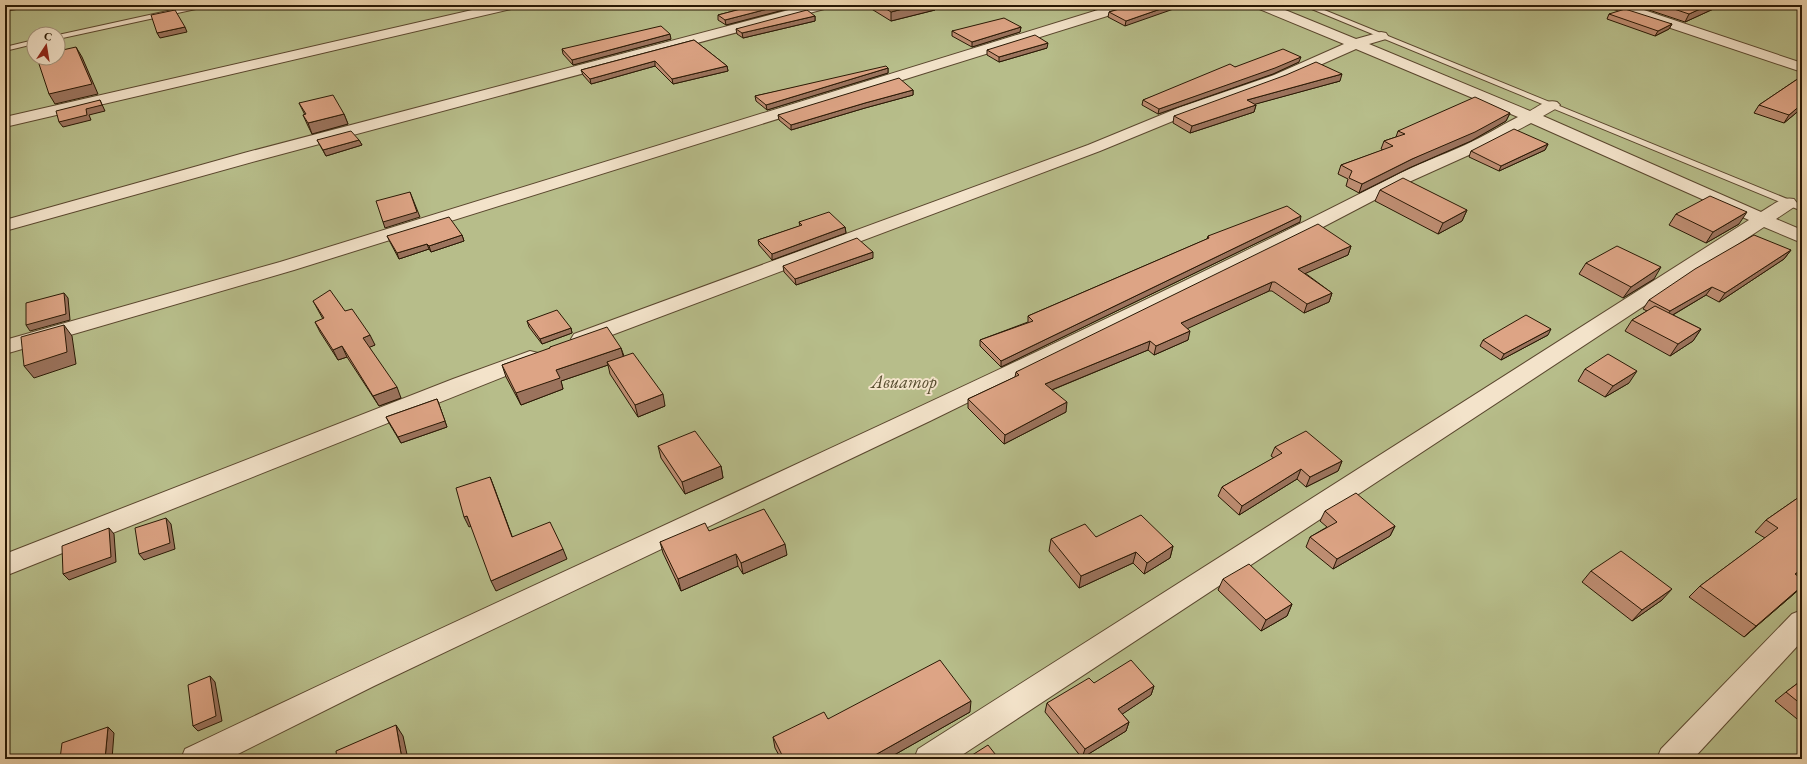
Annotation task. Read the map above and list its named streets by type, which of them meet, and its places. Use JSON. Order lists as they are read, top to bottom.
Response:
{
  "parks": ["Авиатор"],
  "north": "top"
}
